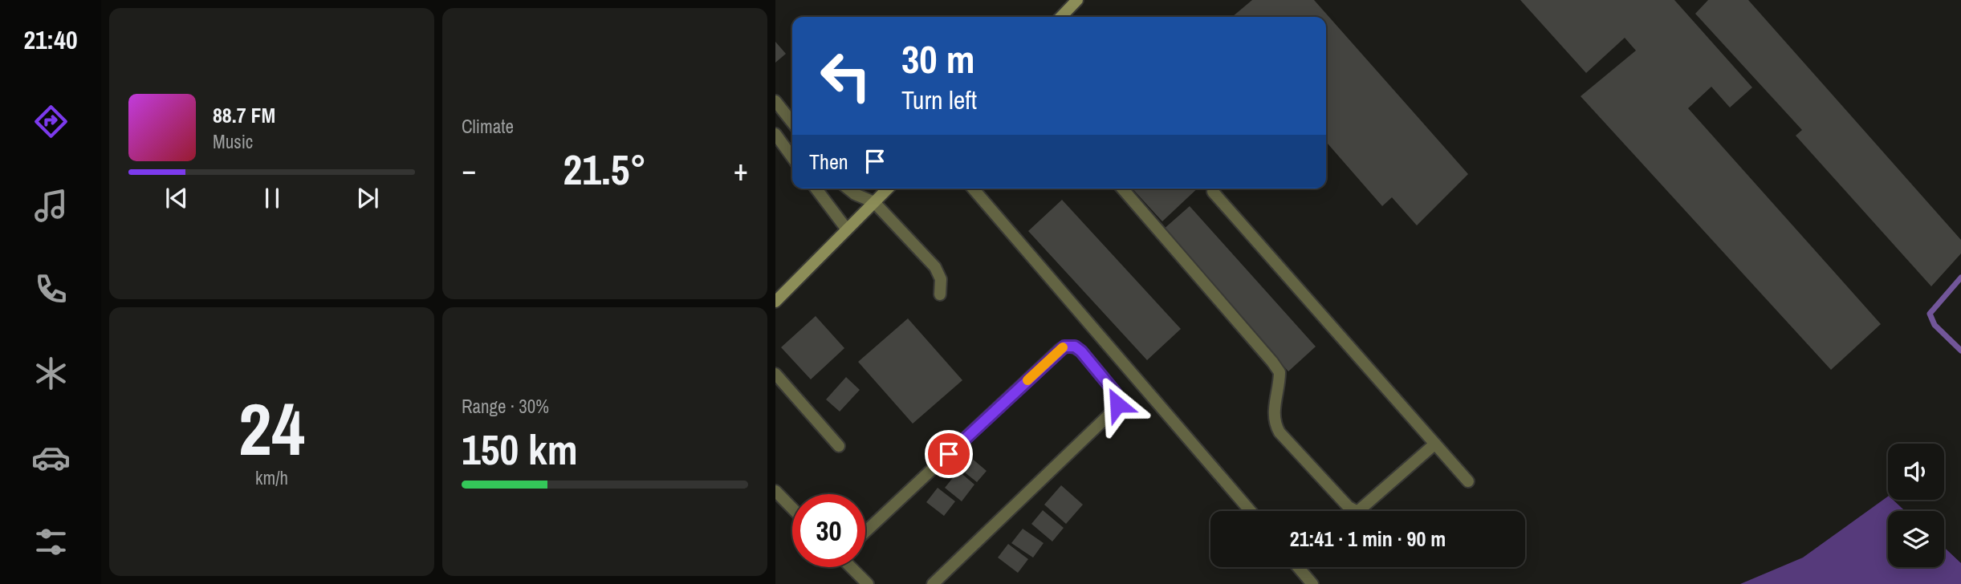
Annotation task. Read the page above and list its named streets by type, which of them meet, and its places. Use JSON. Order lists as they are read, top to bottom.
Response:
{
  "page": {
    "tabs": "21:40",
    "tile": [
      "Climate",
      ["24", "km/h"],
      ["Range · 30%", "150 km"]
    ],
    "turn": ["30 m", "Turn left"],
    "song": ["88.7 FM", "Music"],
    "then": "Then",
    "heat": ["−", "21.5°", "+"],
    "limit": "30",
    "trip": "21:41 · 1 min · 90 m"
  }
}
